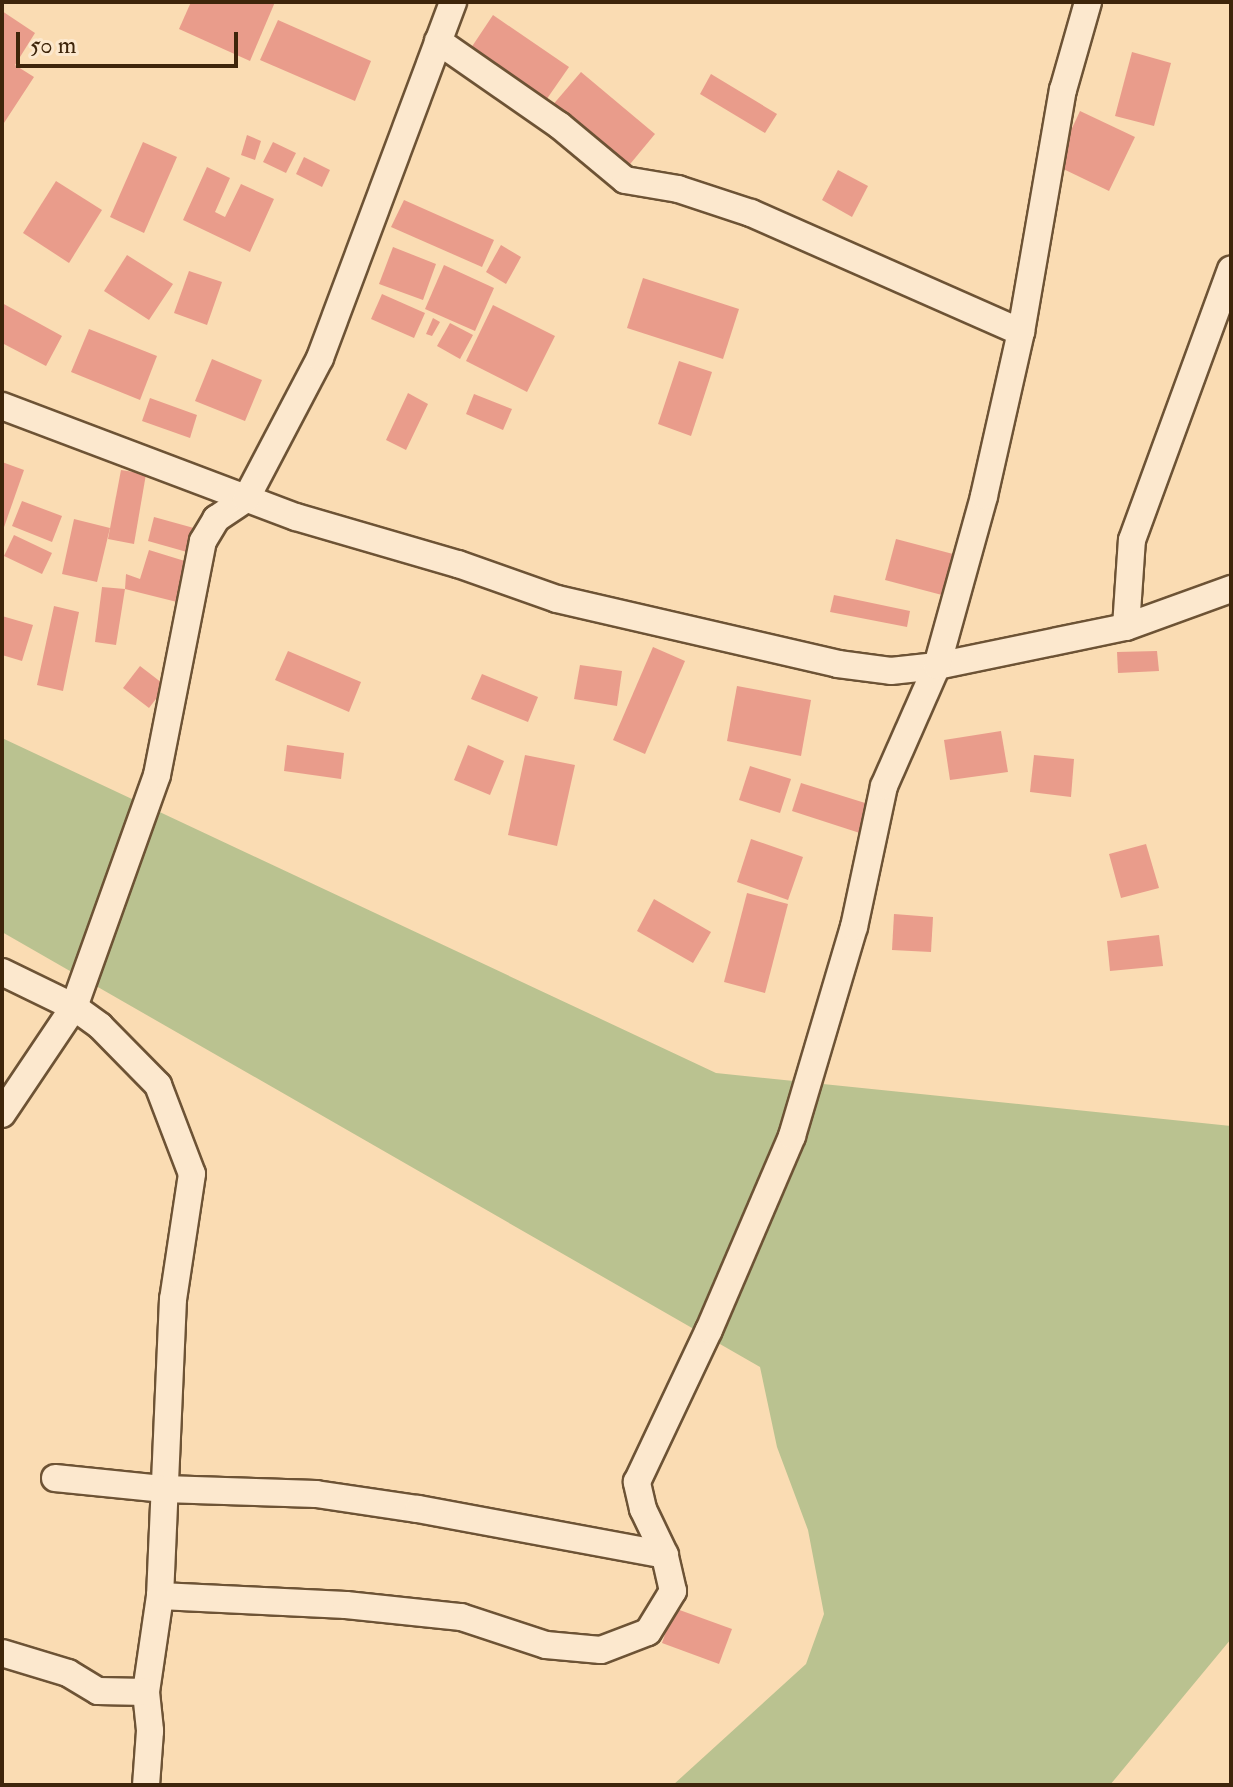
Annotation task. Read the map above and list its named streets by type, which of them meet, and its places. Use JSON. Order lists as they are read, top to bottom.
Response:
{
  "scale_bar": "50 m"
}
